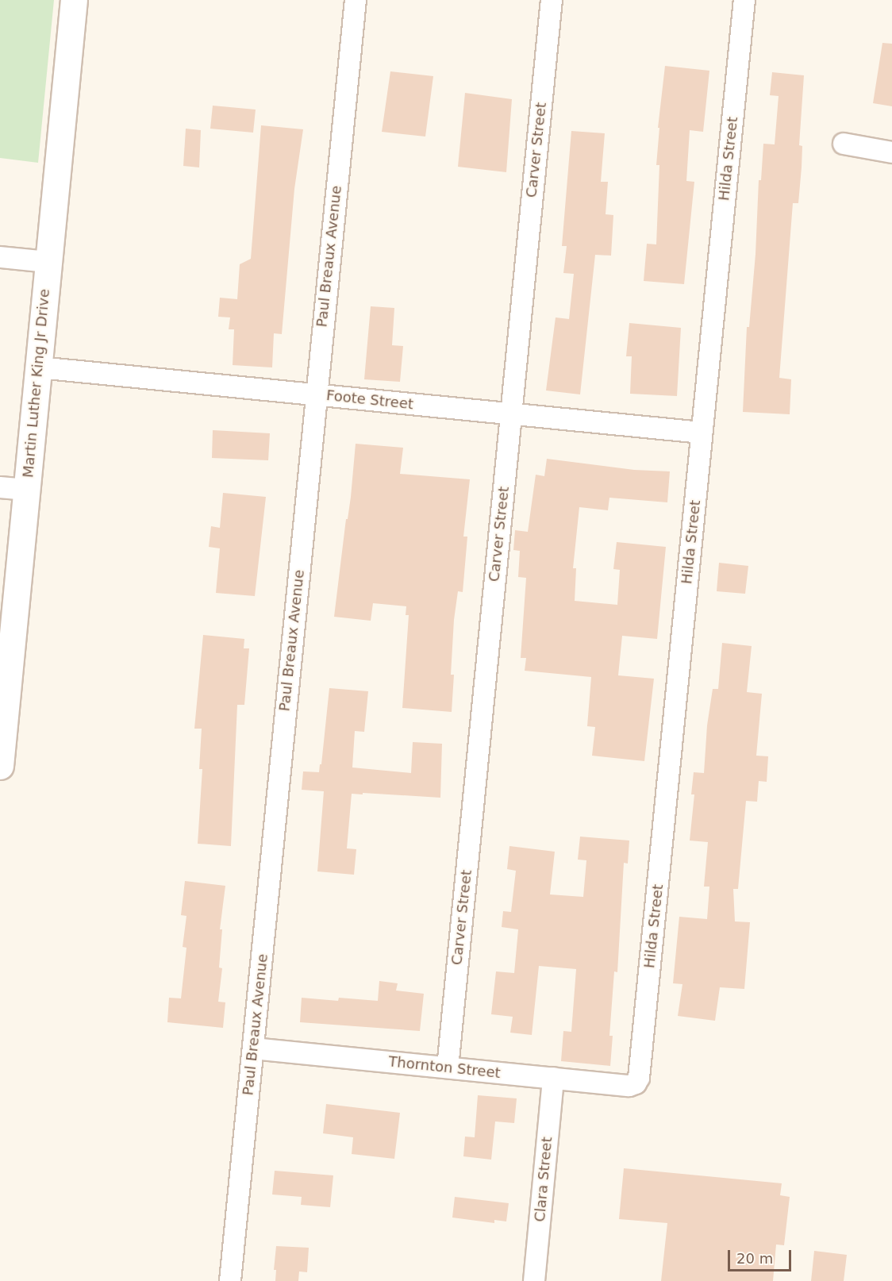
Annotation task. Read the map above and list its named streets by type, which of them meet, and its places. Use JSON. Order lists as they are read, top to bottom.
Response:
{
  "streets": {
    "street": [
      "Carver Street",
      "Hilda Street",
      "Paul Breaux Avenue",
      "Martin Luther King Jr Drive",
      "Foote Street",
      "Thornton Street",
      "Clara Street"
    ]
  },
  "crossings": [
    ["Carver Street", "Foote Street"],
    ["Carver Street", "Thornton Street"],
    ["Hilda Street", "Foote Street"],
    ["Hilda Street", "Thornton Street"],
    ["Paul Breaux Avenue", "Foote Street"],
    ["Paul Breaux Avenue", "Thornton Street"],
    ["Martin Luther King Jr Drive", "Foote Street"],
    ["Thornton Street", "Clara Street"]
  ],
  "scale_bar": "20 m"
}
